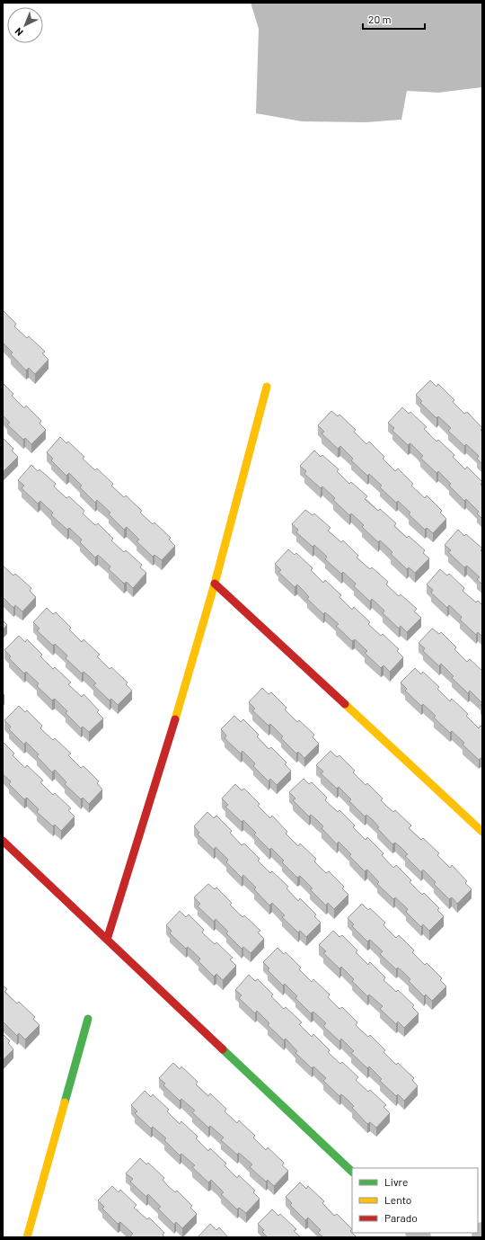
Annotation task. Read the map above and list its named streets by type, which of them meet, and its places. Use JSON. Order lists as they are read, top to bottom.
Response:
{
  "legend": ["Livre", "Lento", "Parado"],
  "scale_bar": "20 m",
  "north": "bottom left"
}
